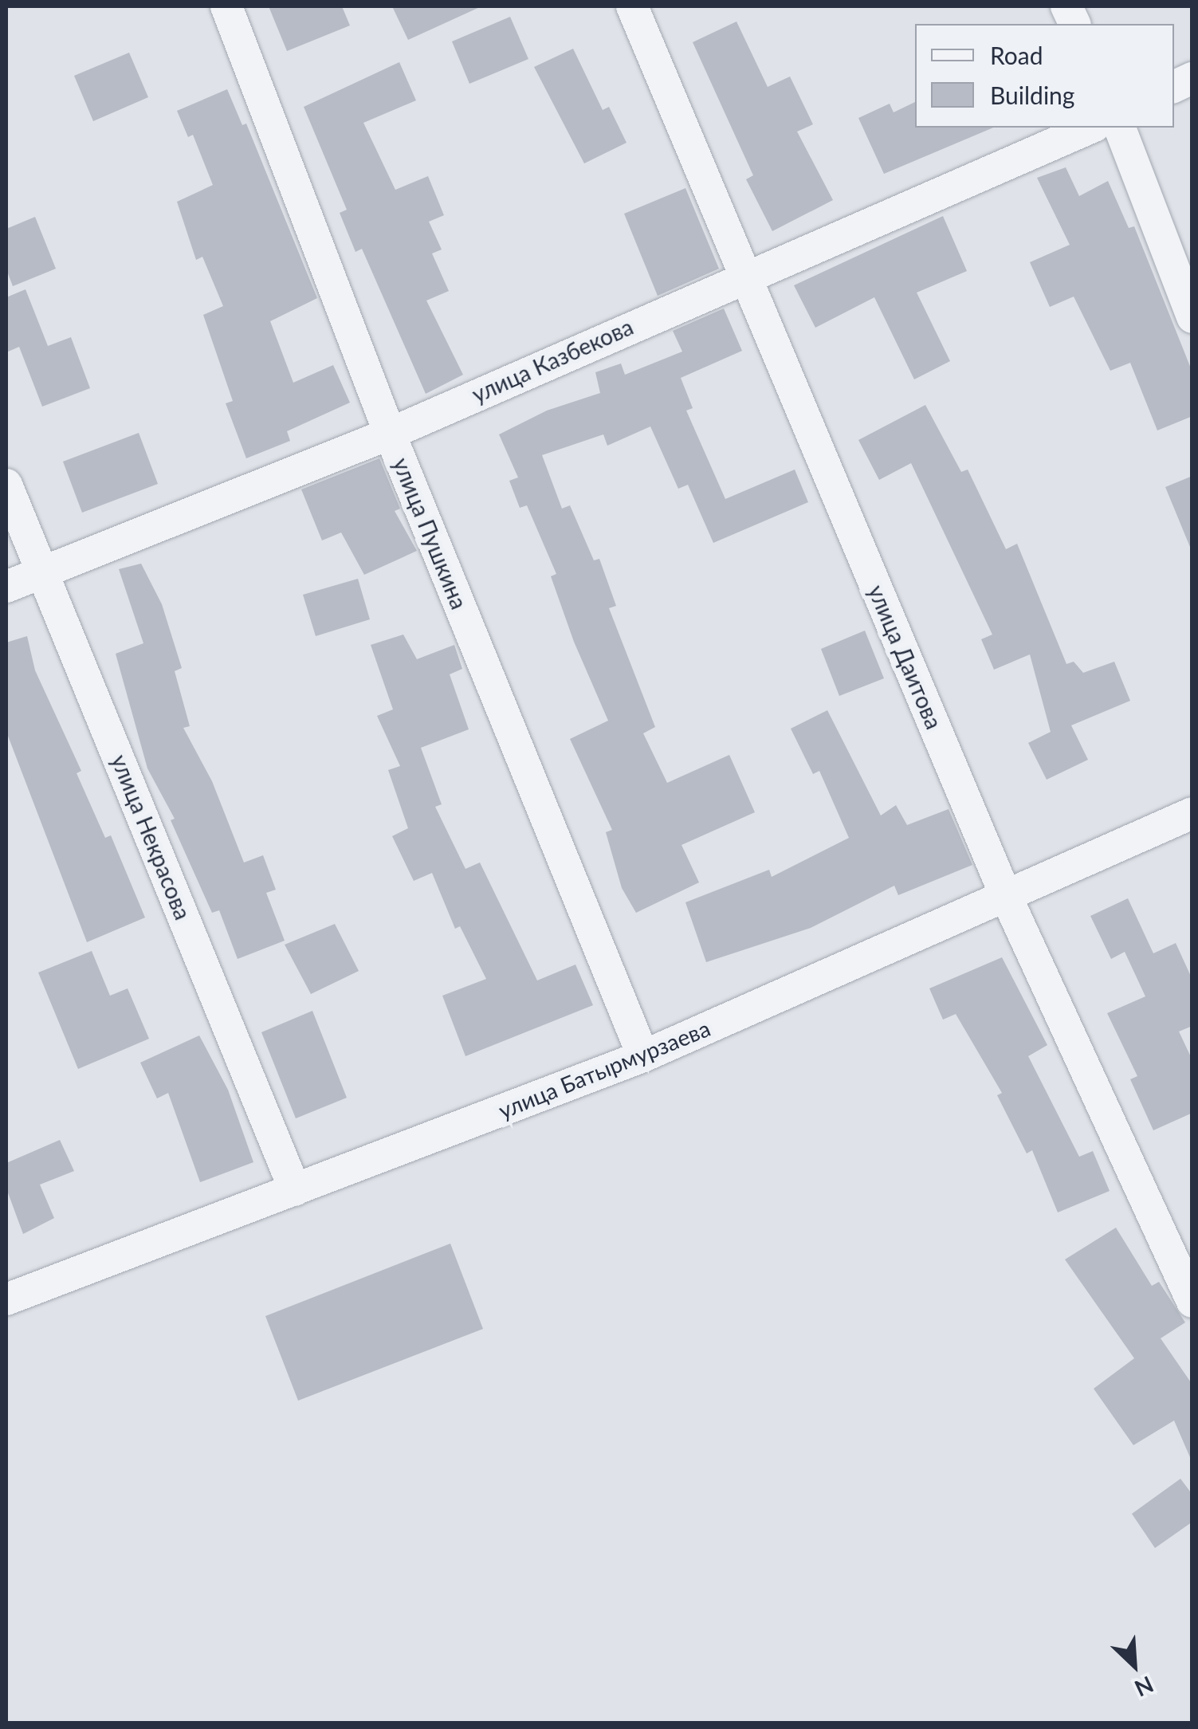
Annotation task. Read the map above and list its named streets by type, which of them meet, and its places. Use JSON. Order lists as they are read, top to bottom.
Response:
{
  "streets": {
    "street": [
      "улица Казбекова",
      "улица Пушкина",
      "улица Даитова",
      "улица Некрасова",
      "улица Батырмурзаева"
    ]
  },
  "crossings": [
    ["улица Казбекова", "улица Пушкина"],
    ["улица Казбекова", "улица Даитова"],
    ["улица Казбекова", "улица Некрасова"],
    ["улица Пушкина", "улица Батырмурзаева"],
    ["улица Даитова", "улица Батырмурзаева"],
    ["улица Некрасова", "улица Батырмурзаева"]
  ],
  "legend": ["Road", "Building"],
  "north": "bottom right"
}
